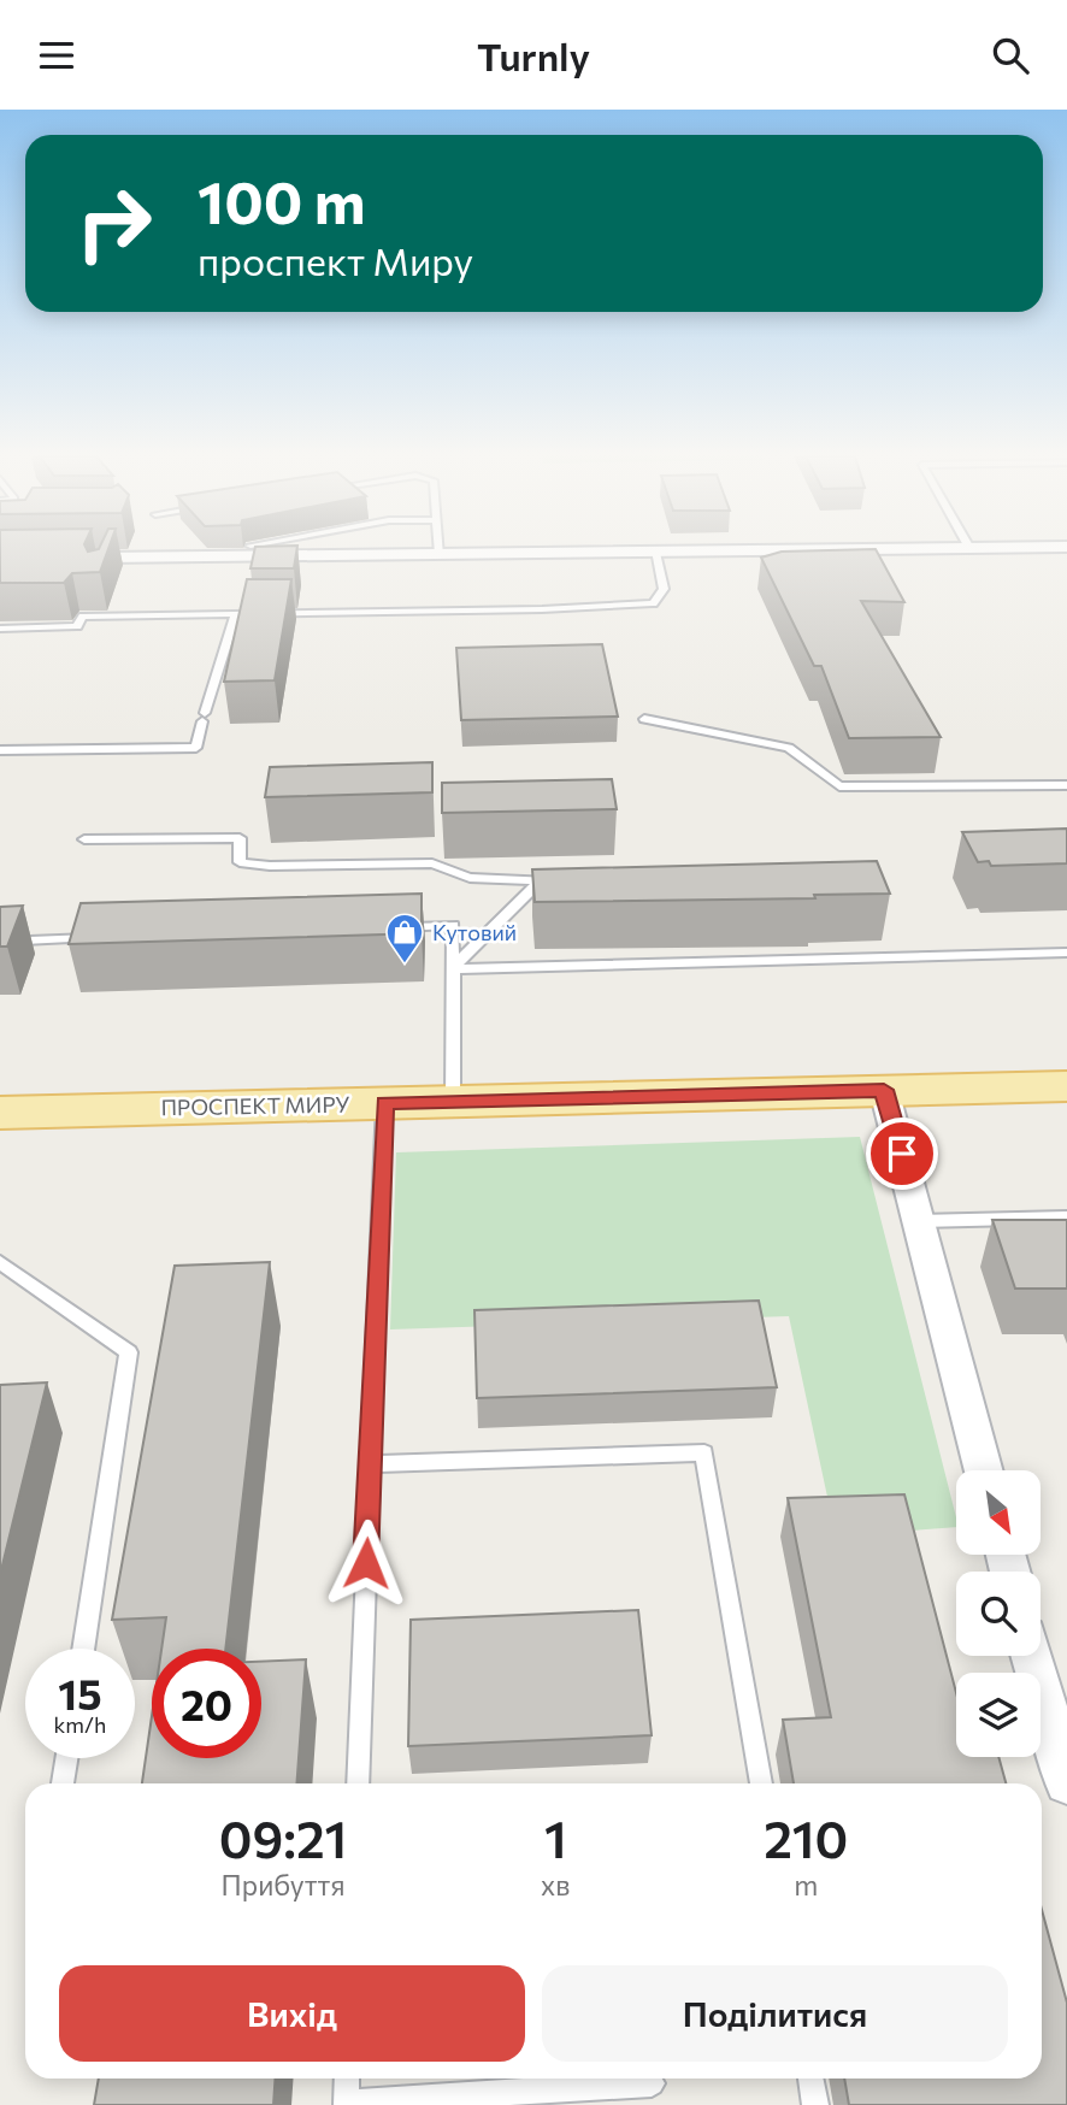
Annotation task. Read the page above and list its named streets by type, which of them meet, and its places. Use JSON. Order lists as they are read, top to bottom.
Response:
{
  "streets": {
    "main road": ["ПРОСПЕКТ МИРУ"]
  },
  "places": {
    "shop": ["Кутовий"]
  },
  "north": "bottom right",
  "page": {
    "header": "Turnly",
    "turn": ["100 m", "проспект Миру"],
    "speed": "15 km/h",
    "limit": "20",
    "eta": [
      "09:21",
      "Прибуття",
      "1",
      "хв",
      "210",
      "m"
    ],
    "buttons": ["Вихід", "Поділитися"]
  }
}
